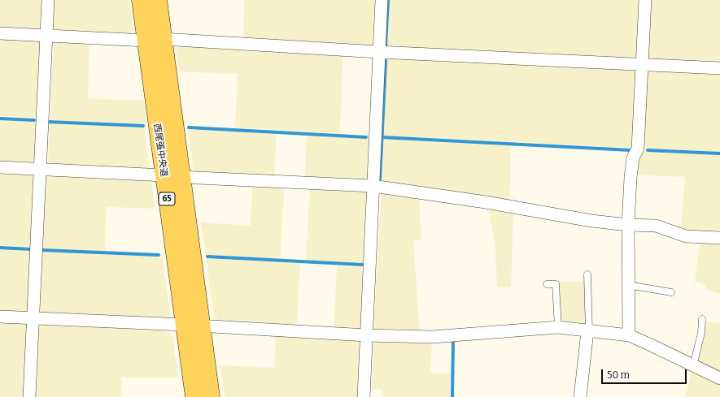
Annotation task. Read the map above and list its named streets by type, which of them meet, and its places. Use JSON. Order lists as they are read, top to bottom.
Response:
{
  "streets": {
    "main road": ["西尾張中央道", "65"]
  },
  "scale_bar": "50 m"
}
